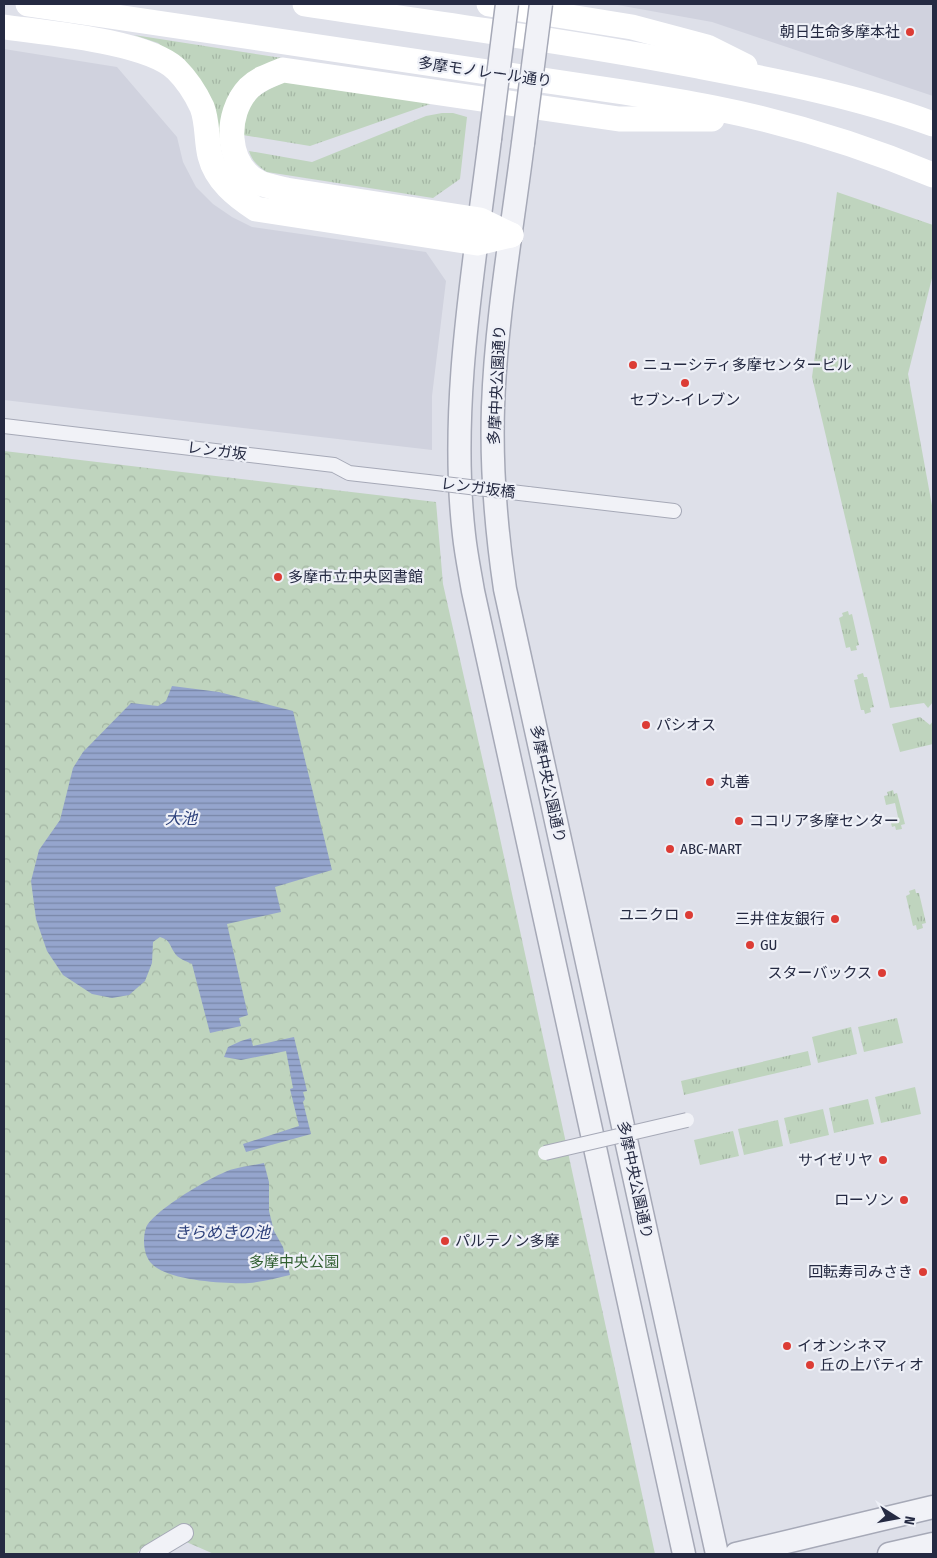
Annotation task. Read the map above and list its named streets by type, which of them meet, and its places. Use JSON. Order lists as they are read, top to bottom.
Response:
{
  "streets": {
    "main road": ["多摩モノレール通り"],
    "street": ["多摩中央公園通り", "レンガ坂", "レンガ坂橋"]
  },
  "crossings": [
    ["レンガ坂", "レンガ坂橋"]
  ],
  "water": ["大池", "きらめきの池"],
  "parks": ["多摩中央公園"],
  "places": [
    "朝日生命多摩本社",
    "ニューシティ多摩センタービル",
    "セブン-イレブン",
    "多摩市立中央図書館",
    "パシオス",
    "丸善",
    "ココリア多摩センター",
    "ABC-MART",
    "ユニクロ",
    "三井住友銀行",
    "GU",
    "スターバックス",
    "サイゼリヤ",
    "ローソン",
    "パルテノン多摩",
    "回転寿司みさき",
    "イオンシネマ",
    "丘の上パティオ"
  ],
  "north": "right"
}
